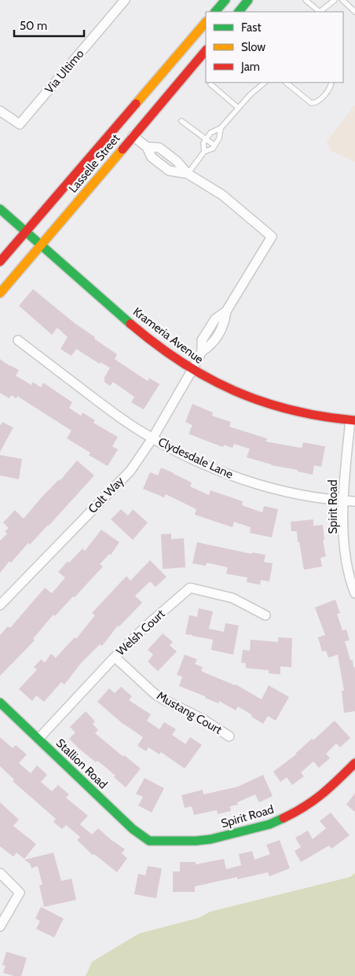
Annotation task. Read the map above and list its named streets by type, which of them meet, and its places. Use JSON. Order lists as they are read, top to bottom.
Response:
{
  "streets": {
    "street": [
      "Via Ultimo",
      "Lasselle Street",
      "Krameria Avenue",
      "Clydesdale Lane",
      "Colt Way",
      "Spirit Road",
      "Welsh Court",
      "Mustang Court",
      "Stallion Road"
    ]
  },
  "crossings": [
    ["Lasselle Street", "Krameria Avenue"],
    ["Krameria Avenue", "Colt Way"],
    ["Krameria Avenue", "Spirit Road"],
    ["Clydesdale Lane", "Colt Way"],
    ["Clydesdale Lane", "Spirit Road"],
    ["Spirit Road", "Stallion Road"],
    ["Welsh Court", "Mustang Court"],
    ["Welsh Court", "Stallion Road"]
  ],
  "legend": ["Fast", "Slow", "Jam"],
  "scale_bar": "50 m"
}
